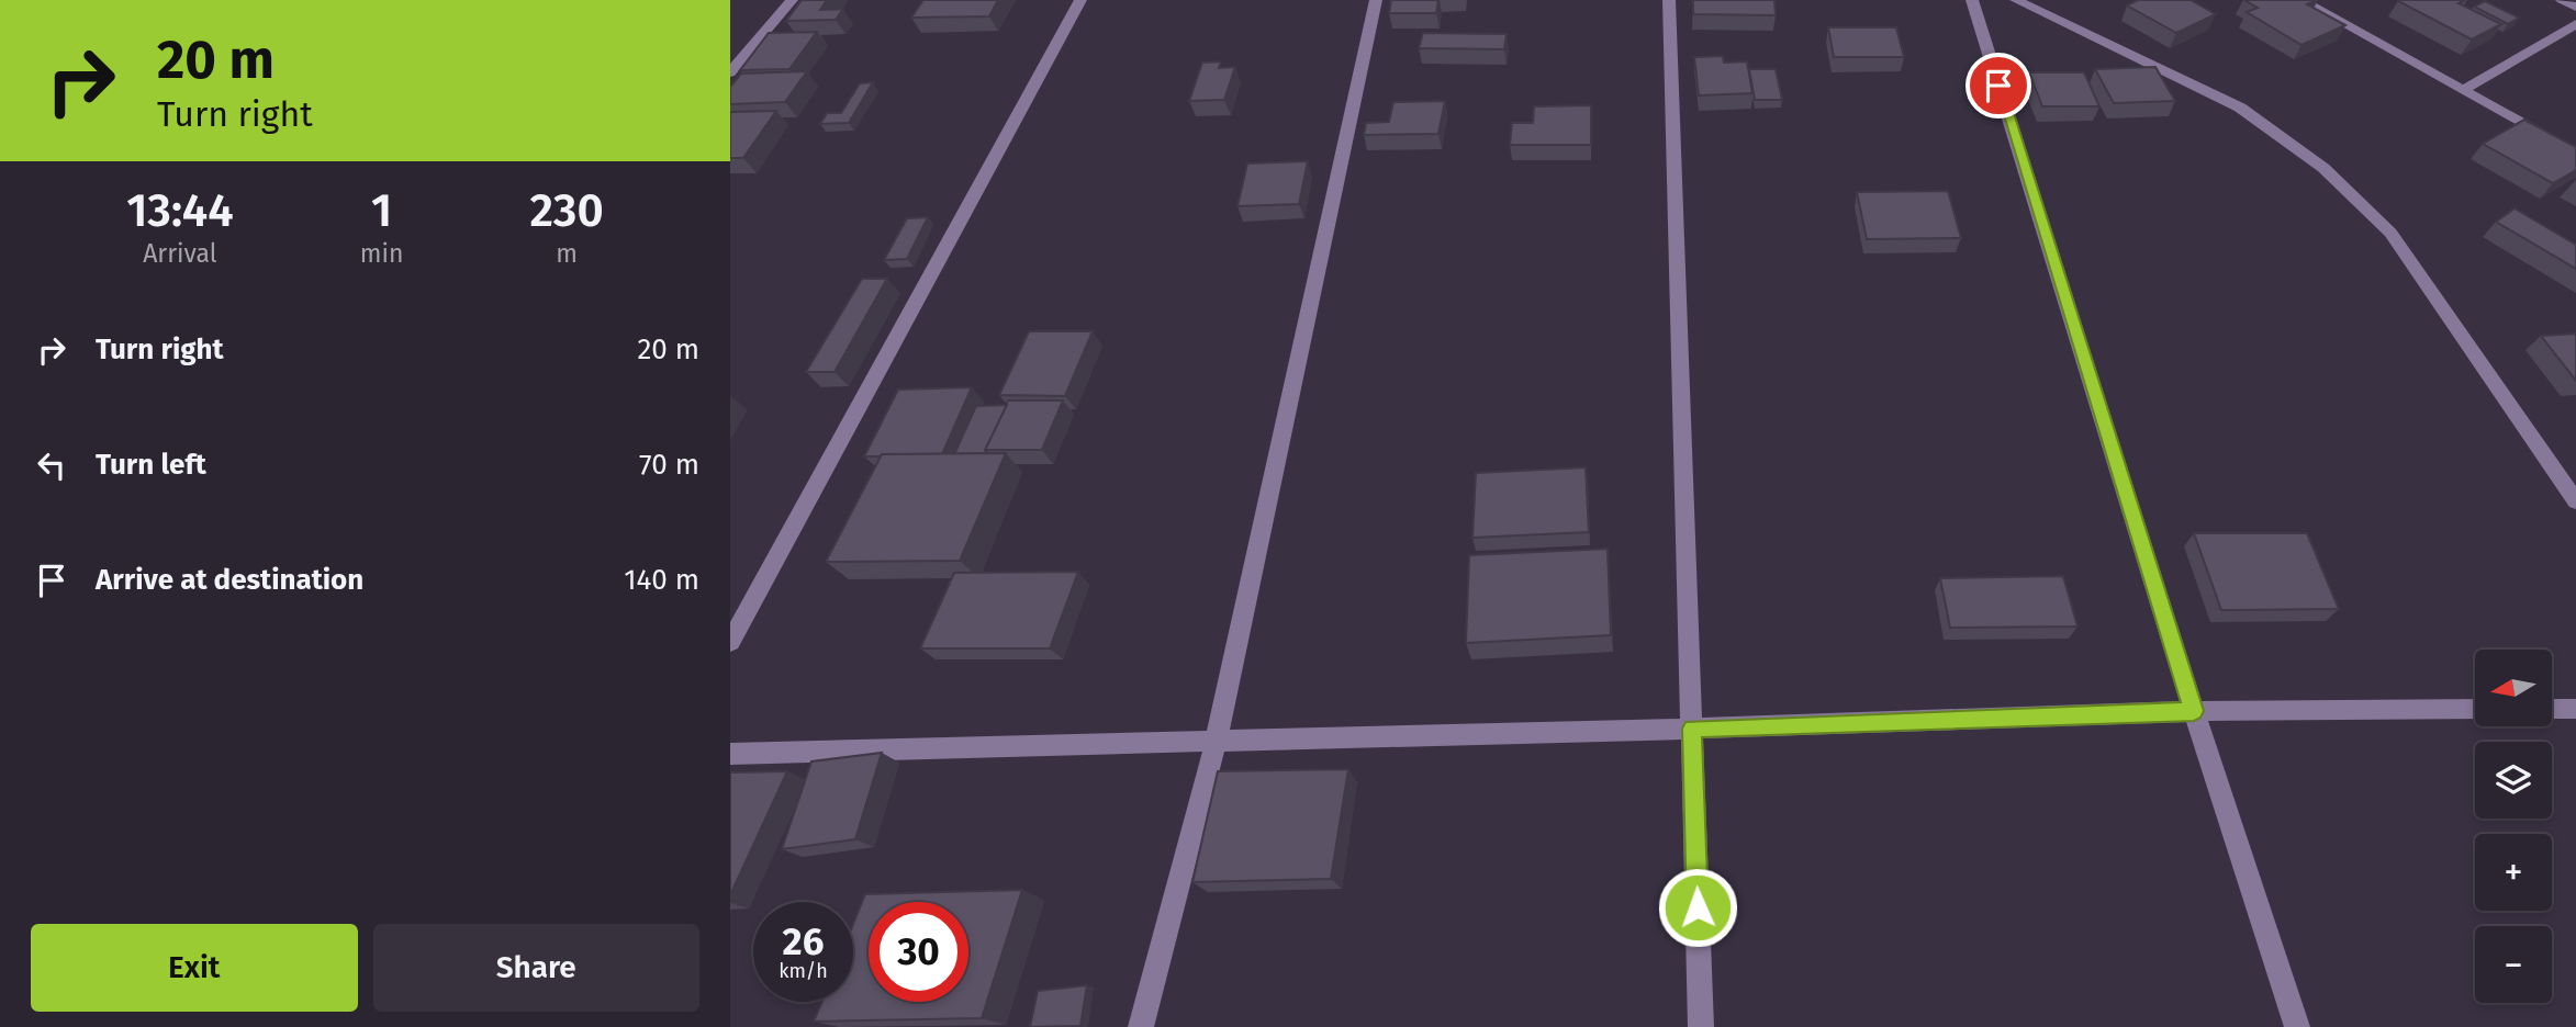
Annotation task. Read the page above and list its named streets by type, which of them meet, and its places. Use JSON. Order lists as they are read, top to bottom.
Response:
{
  "north": "left",
  "page": {
    "turn": ["20 m", "Turn right"],
    "eta": [
      "13:44",
      "Arrival",
      "1",
      "min",
      "230",
      "m"
    ],
    "list": [
      {
        "name": "Turn right",
        "value": "20 m"
      },
      {
        "name": "Turn left",
        "value": "70 m"
      },
      {
        "name": "Arrive at destination",
        "value": "140 m"
      }
    ],
    "map_buttons": ["+", "−"],
    "speed": "26 km/h",
    "limit": "30",
    "buttons": ["Exit", "Share"]
  }
}
